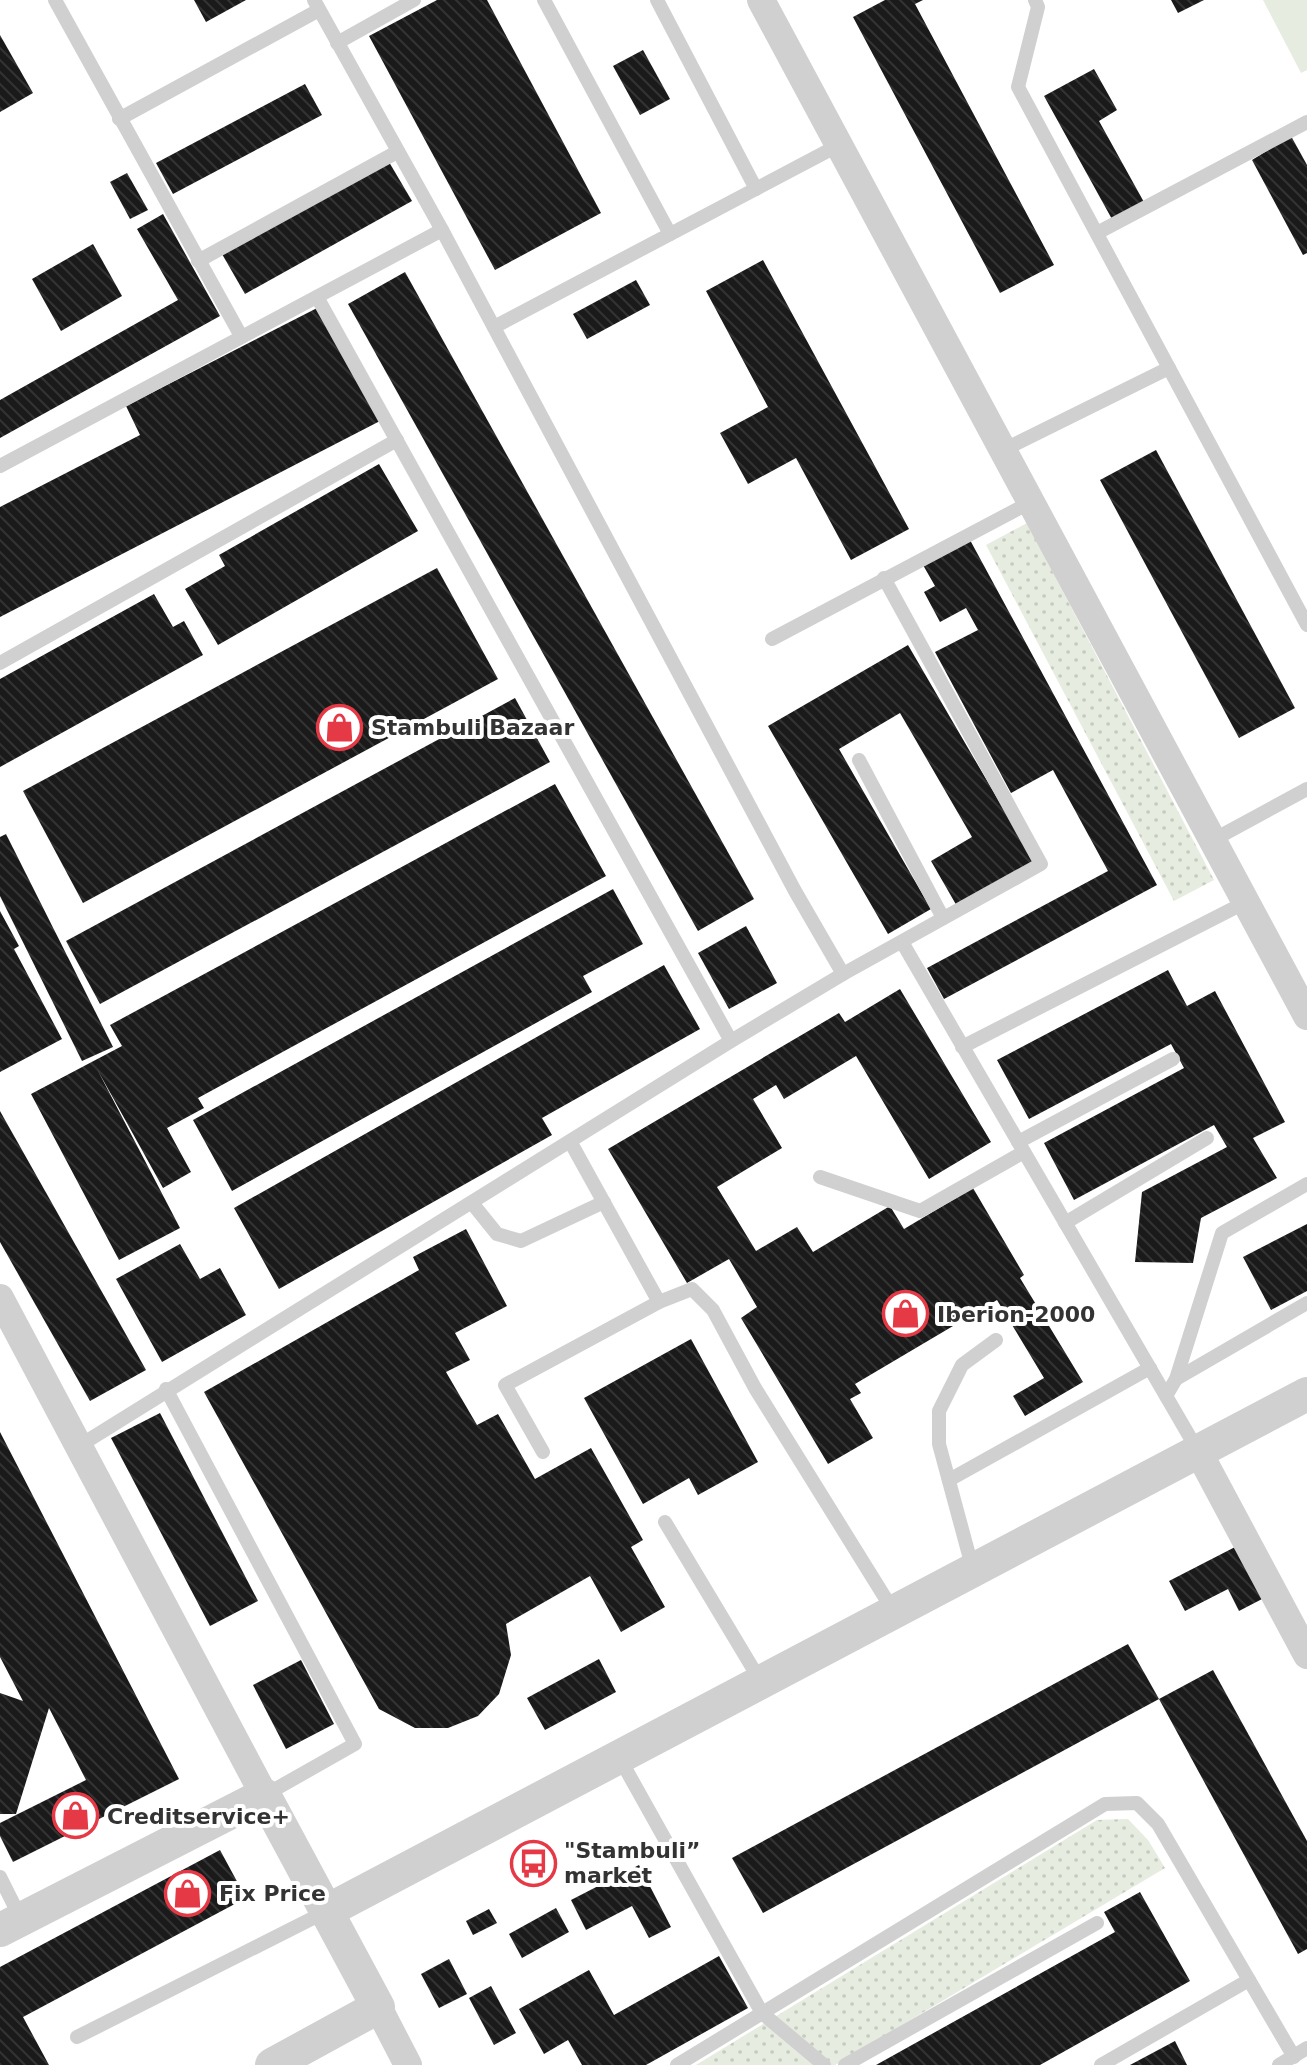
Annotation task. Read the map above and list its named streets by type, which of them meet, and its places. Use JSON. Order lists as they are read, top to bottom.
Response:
{
  "places": {
    "shop": [
      "Stambuli Bazaar",
      "Iberion-2000",
      "Creditservice+",
      "Fix Price"
    ],
    "bus stop": ["\"Stambuli” market"]
  }
}
